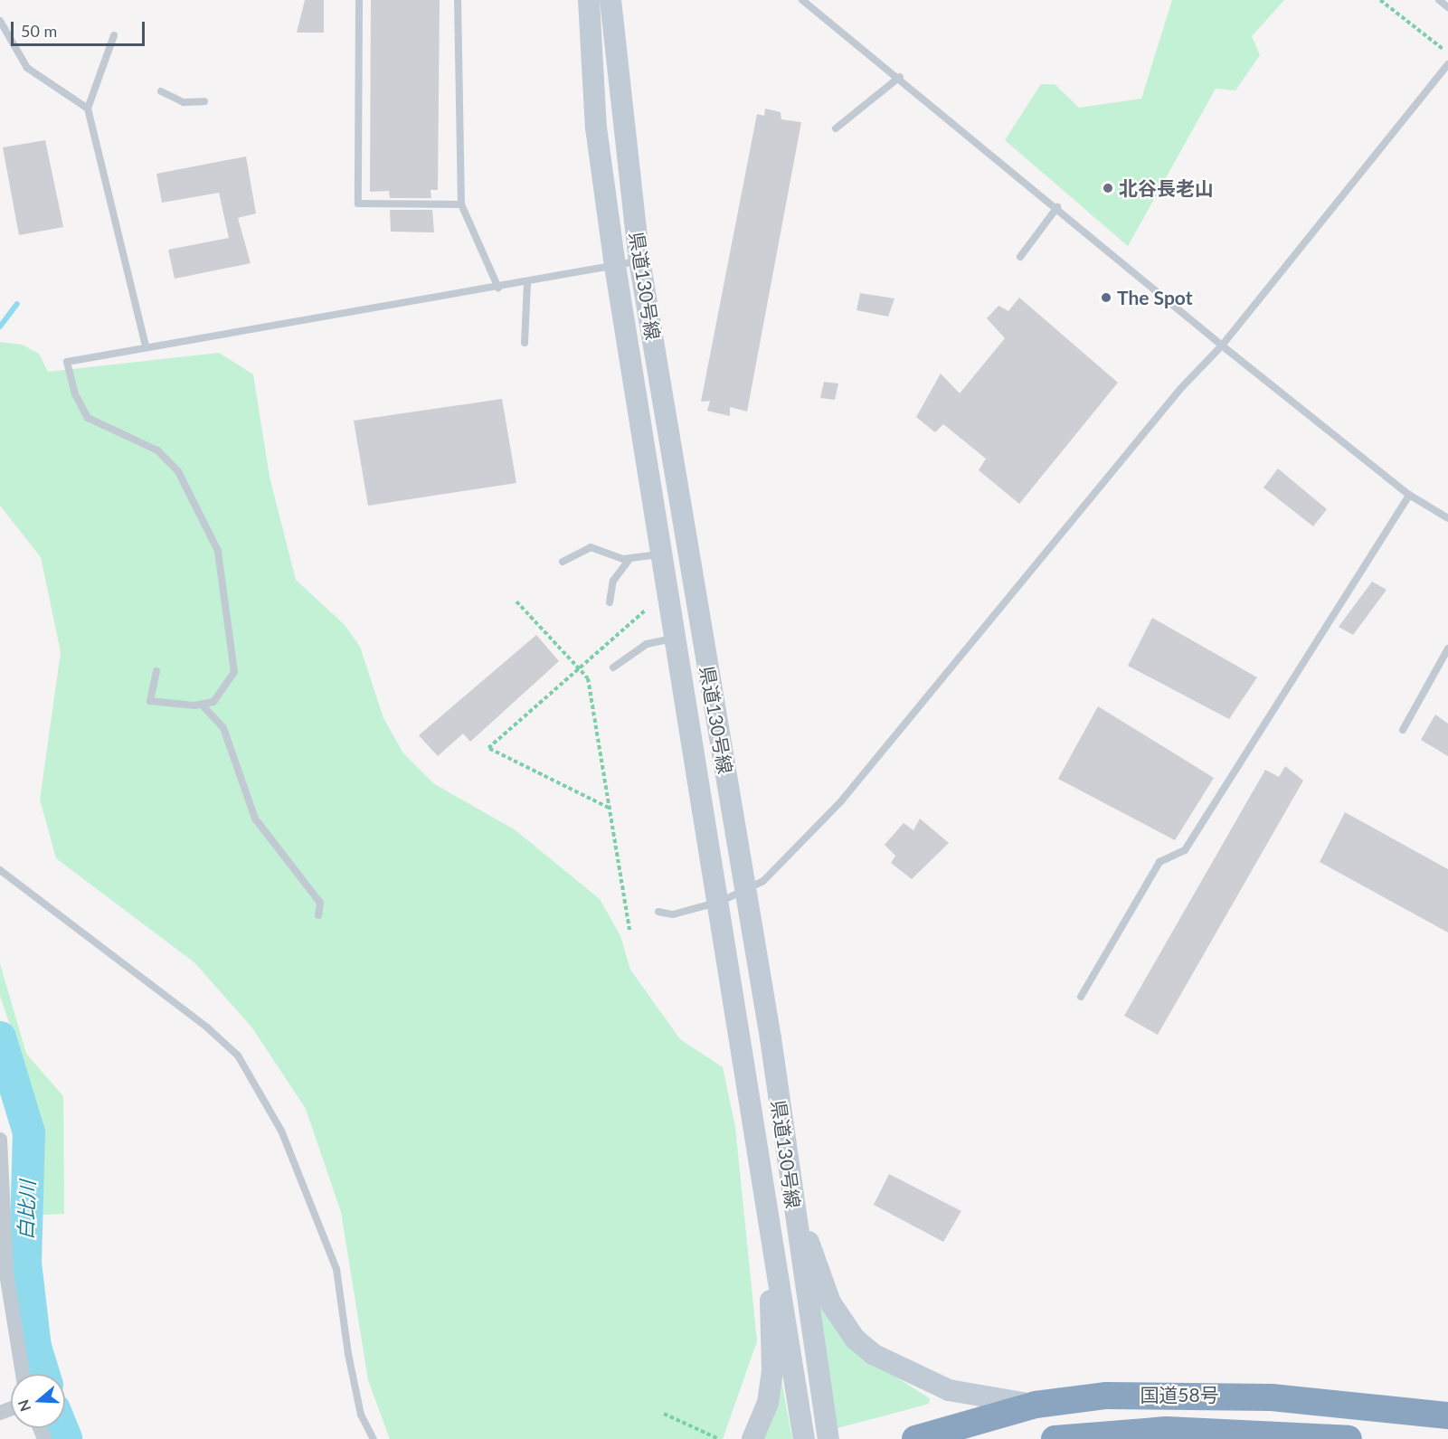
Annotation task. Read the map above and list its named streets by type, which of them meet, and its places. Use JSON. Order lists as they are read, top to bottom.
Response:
{
  "streets": {
    "highway": ["国道58号"],
    "main road": ["県道130号線"]
  },
  "water": ["白比川"],
  "places": ["北谷長老山", "The Spot"],
  "scale_bar": "50 m",
  "north": "left"
}
